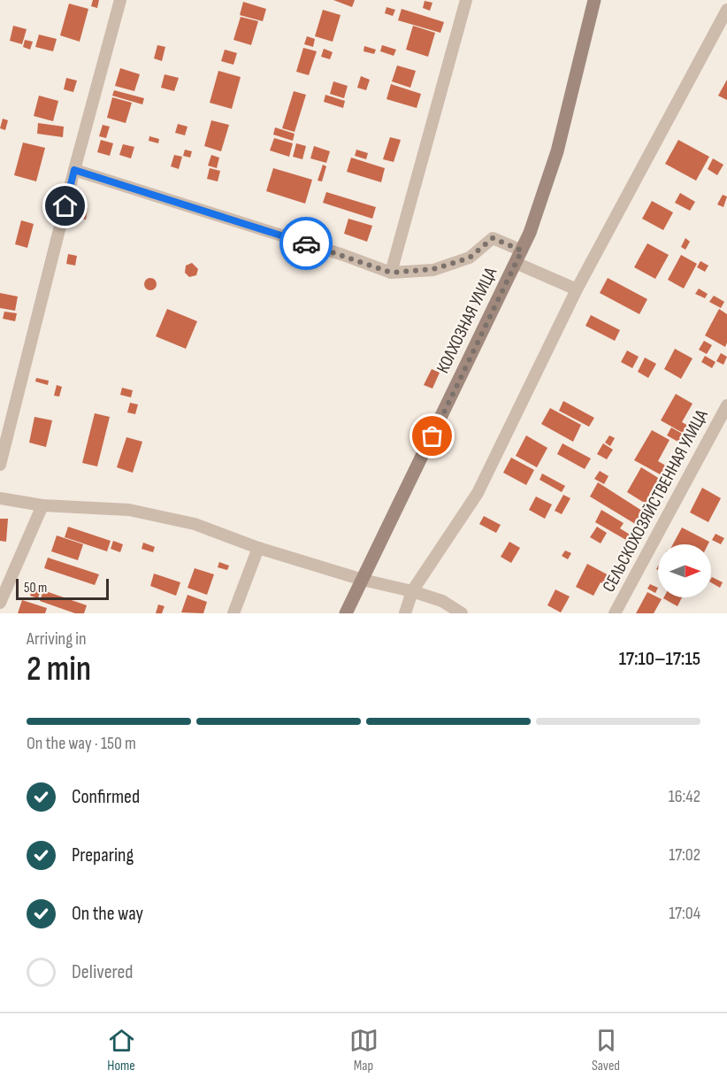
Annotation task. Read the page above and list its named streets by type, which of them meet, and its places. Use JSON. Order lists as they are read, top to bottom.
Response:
{
  "streets": {
    "main road": ["КОЛХОЗНАЯ УЛИЦА"],
    "street": ["СЕЛЬСКОХОЗЯЙСТВЕННАЯ УЛИЦА"]
  },
  "scale_bar": "50 m",
  "north": "right",
  "page": {
    "scale": "50 m",
    "heading": ["2 min", "Arriving in", "17:10–17:15"],
    "bar": "On the way · 150 m",
    "list": [
      ["Confirmed", "16:42"],
      ["Preparing", "17:02"],
      ["On the way", "17:04"],
      "Delivered"
    ],
    "tabs": ["Home", "Map", "Saved"]
  }
}
